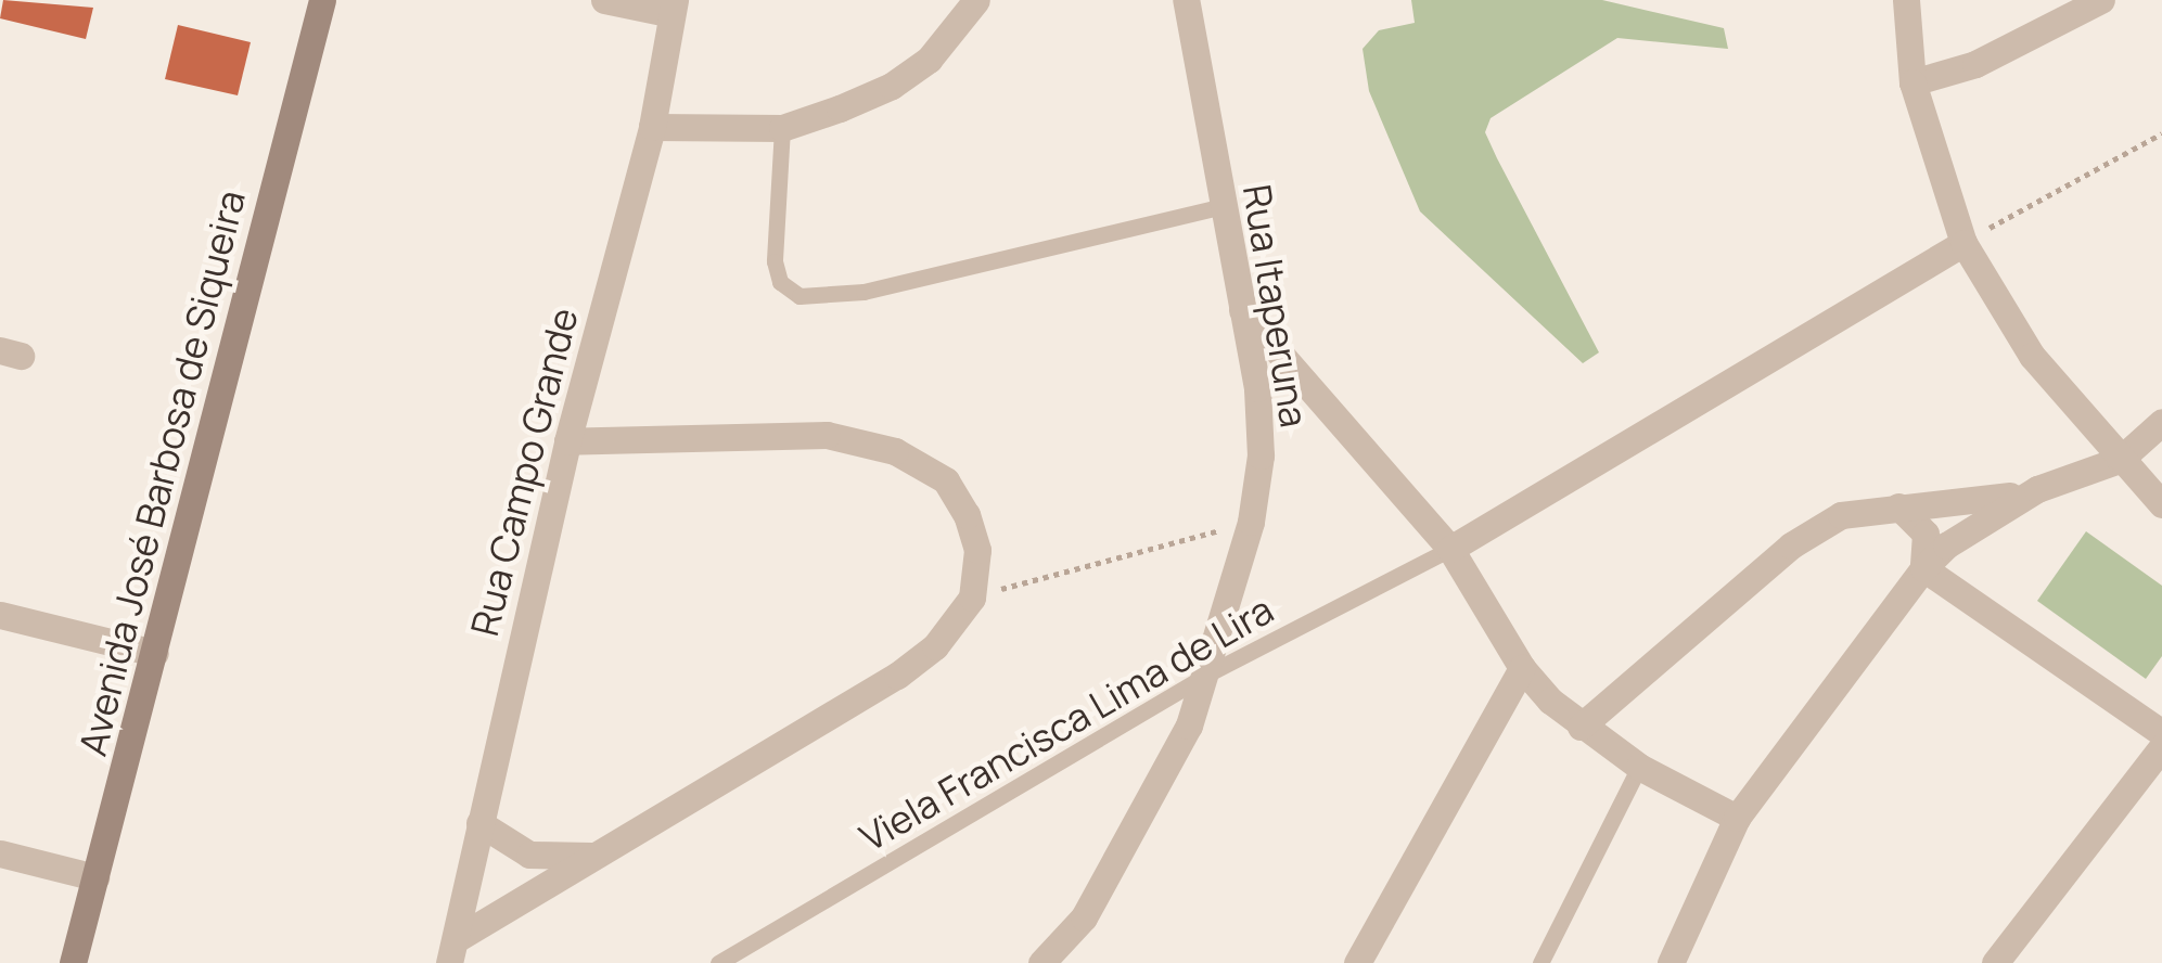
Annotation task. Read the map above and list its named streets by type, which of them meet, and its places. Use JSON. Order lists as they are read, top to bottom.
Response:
{
  "streets": {
    "main road": ["Avenida José Barbosa de Siqueira"],
    "street": ["Rua Itaperuna", "Rua Campo Grande"],
    "lane": ["Viela Francisca Lima de Lira"]
  },
  "crossings": [
    ["Rua Itaperuna", "Viela Francisca Lima de Lira"]
  ]
}
